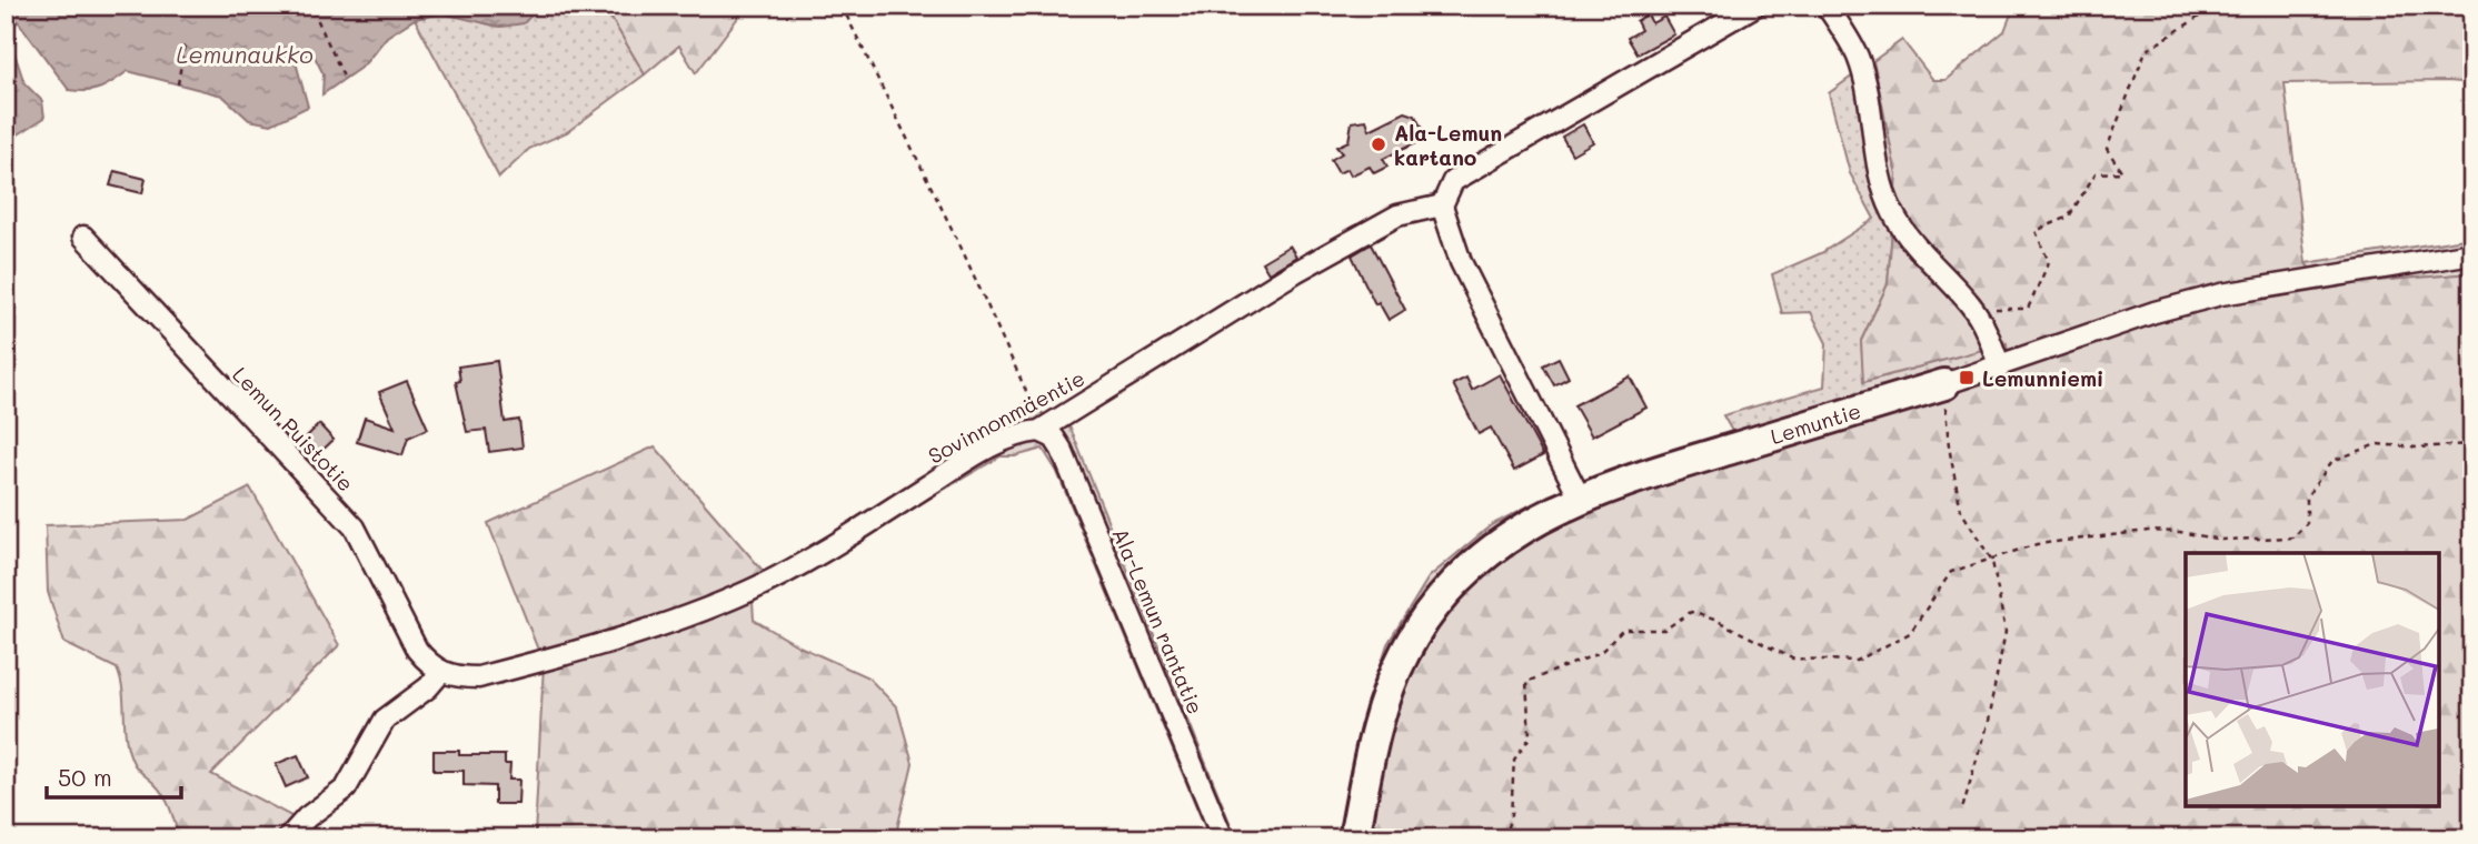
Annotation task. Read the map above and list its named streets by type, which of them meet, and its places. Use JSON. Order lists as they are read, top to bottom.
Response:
{
  "streets": {
    "street": [
      "Sovinnonmäentie",
      "Lemuntie",
      "Lemun Puistotie",
      "Ala-Lemun rantatie"
    ]
  },
  "crossings": [
    ["Sovinnonmäentie", "Lemun Puistotie"],
    ["Sovinnonmäentie", "Ala-Lemun rantatie"]
  ],
  "water": ["Lemunaukko"],
  "places": {
    "other": ["Ala-Lemun kartano"],
    "transit": ["Lemunniemi"]
  },
  "scale_bar": "50 m"
}
